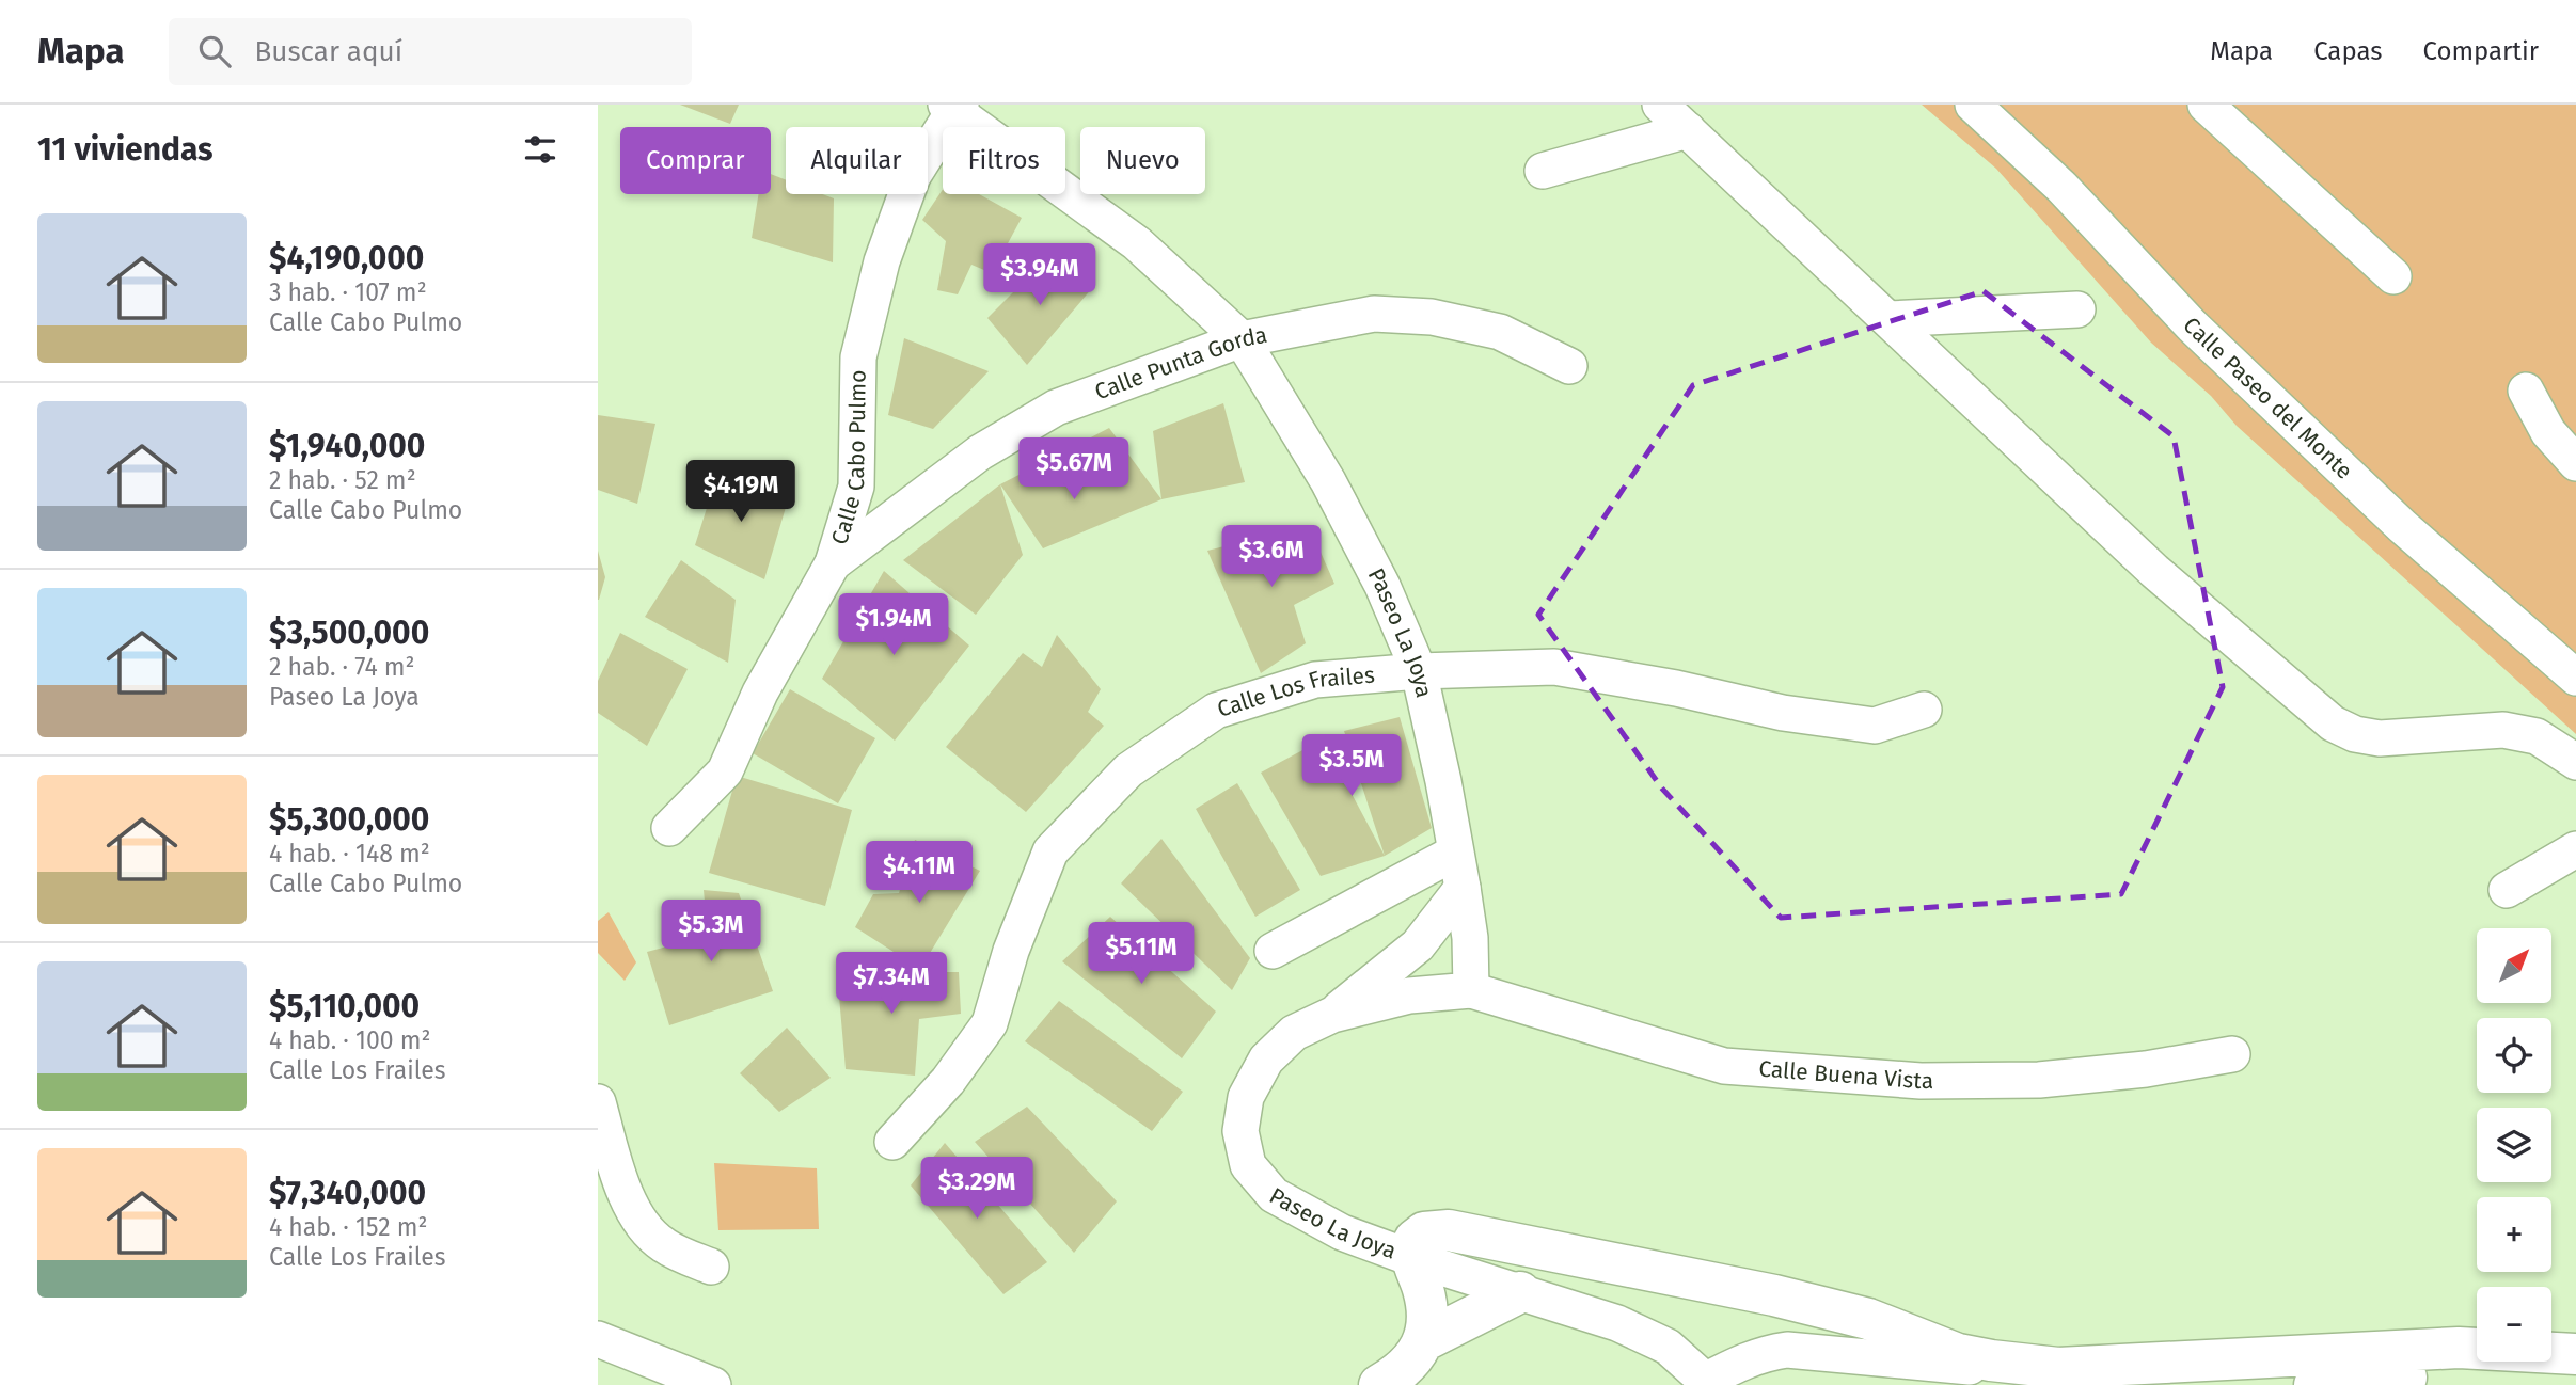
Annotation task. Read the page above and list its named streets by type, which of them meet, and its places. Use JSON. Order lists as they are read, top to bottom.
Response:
{
  "streets": {
    "street": [
      "Calle Punta Gorda",
      "Calle Paseo del Monte",
      "Calle Cabo Pulmo",
      "Paseo La Joya",
      "Calle Los Frailes",
      "Calle Buena Vista"
    ]
  },
  "crossings": [
    ["Calle Punta Gorda", "Calle Cabo Pulmo"],
    ["Calle Punta Gorda", "Paseo La Joya"],
    ["Calle Cabo Pulmo", "Paseo La Joya"],
    ["Paseo La Joya", "Calle Los Frailes"],
    ["Paseo La Joya", "Calle Buena Vista"]
  ],
  "north": "top right",
  "page": {
    "header": "Mapa",
    "search": "Buscar aquí",
    "nav": ["Mapa", "Capas", "Compartir"],
    "heading": "11 viviendas",
    "chip": [
      "Comprar",
      "Alquilar",
      "Filtros",
      "Nuevo"
    ],
    "list": [
      {
        "name": "$4,190,000",
        "note": "3 hab. · 107 m² · Calle Cabo Pulmo"
      },
      {
        "name": "$1,940,000",
        "note": "2 hab. · 52 m² · Calle Cabo Pulmo"
      },
      {
        "name": "$3,500,000",
        "note": "2 hab. · 74 m² · Paseo La Joya"
      },
      {
        "name": "$5,300,000",
        "note": "4 hab. · 148 m² · Calle Cabo Pulmo"
      },
      {
        "name": "$5,110,000",
        "note": "4 hab. · 100 m² · Calle Los Frailes"
      },
      {
        "name": "$7,340,000",
        "note": "4 hab. · 152 m² · Calle Los Frailes"
      }
    ],
    "price": [
      "$3.94M",
      "$5.67M",
      "$4.19M",
      "$3.6M",
      "$1.94M",
      "$3.5M",
      "$4.11M",
      "$5.3M",
      "$5.11M",
      "$7.34M",
      "$3.29M"
    ],
    "map_buttons": ["+", "−"]
  }
}
